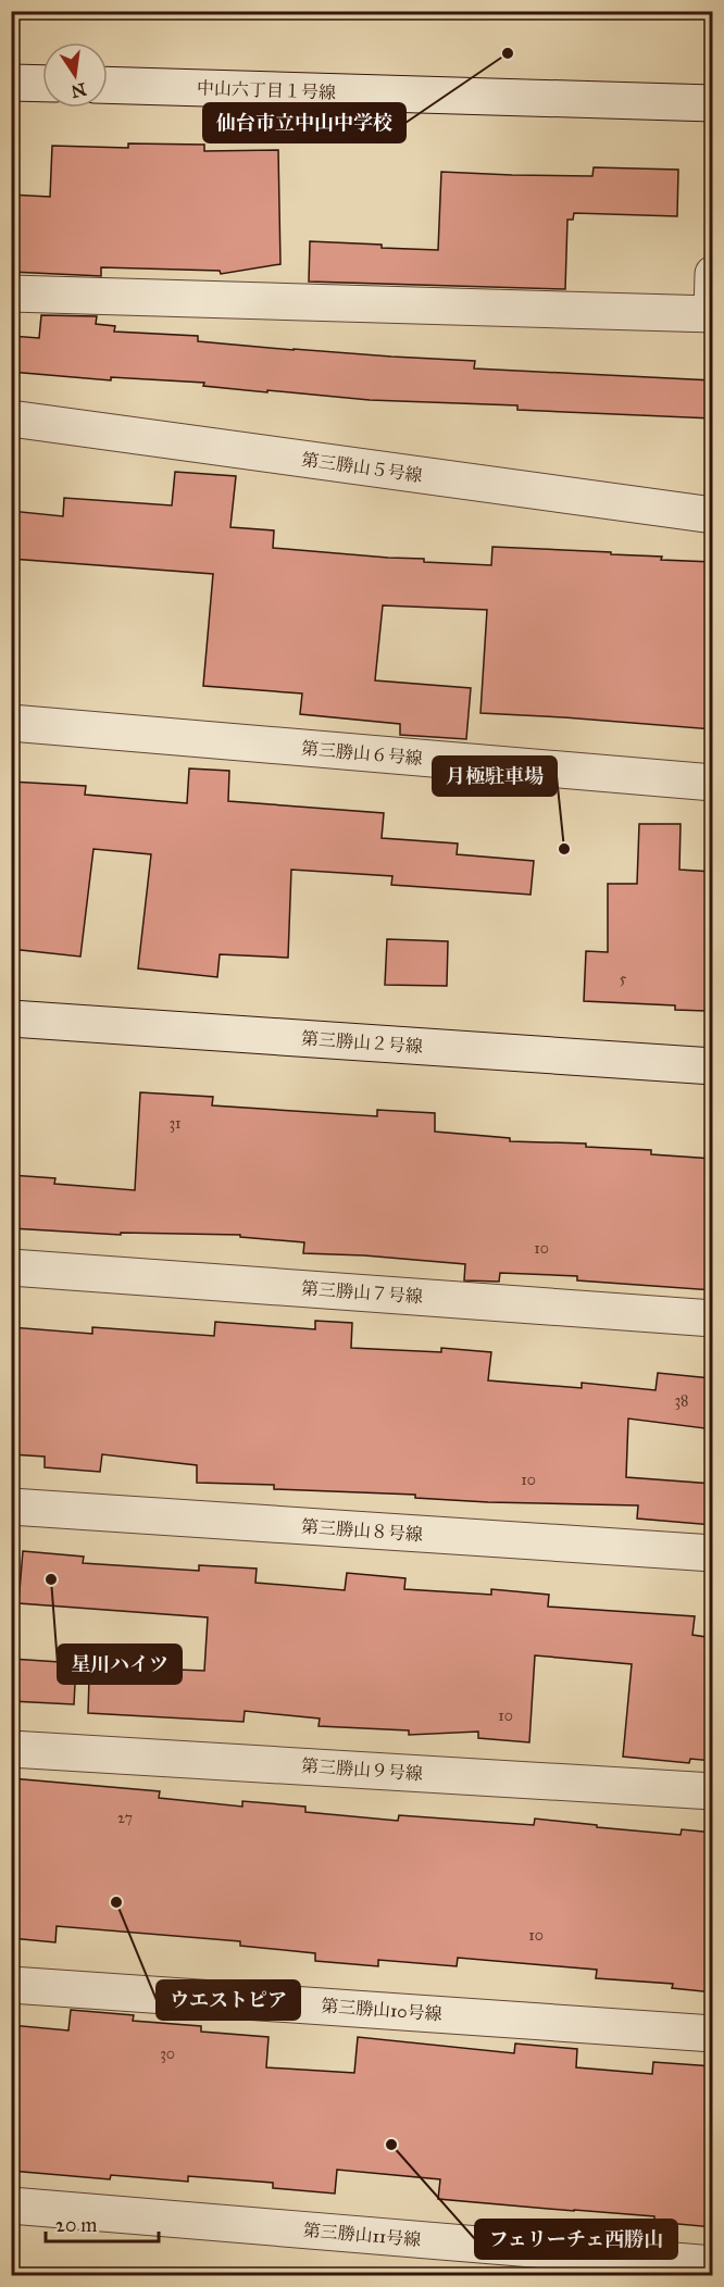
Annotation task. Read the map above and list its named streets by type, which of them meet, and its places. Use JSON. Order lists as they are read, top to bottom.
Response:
{
  "streets": {
    "street": [
      "中山六丁目１号線",
      "第三勝山５号線",
      "第三勝山６号線",
      "第三勝山２号線",
      "第三勝山７号線",
      "第三勝山８号線",
      "第三勝山９号線",
      "第三勝山10号線",
      "第三勝山11号線"
    ]
  },
  "places": [
    "仙台市立中山中学校",
    "月極駐車場",
    "星川ハイツ",
    "ウエストピア",
    "フェリーチェ西勝山"
  ],
  "house_numbers": [
    "5",
    "31",
    "10",
    "38",
    "10",
    "10",
    "27",
    "10",
    "30"
  ],
  "scale_bar": "20 m",
  "north": "bottom"
}
